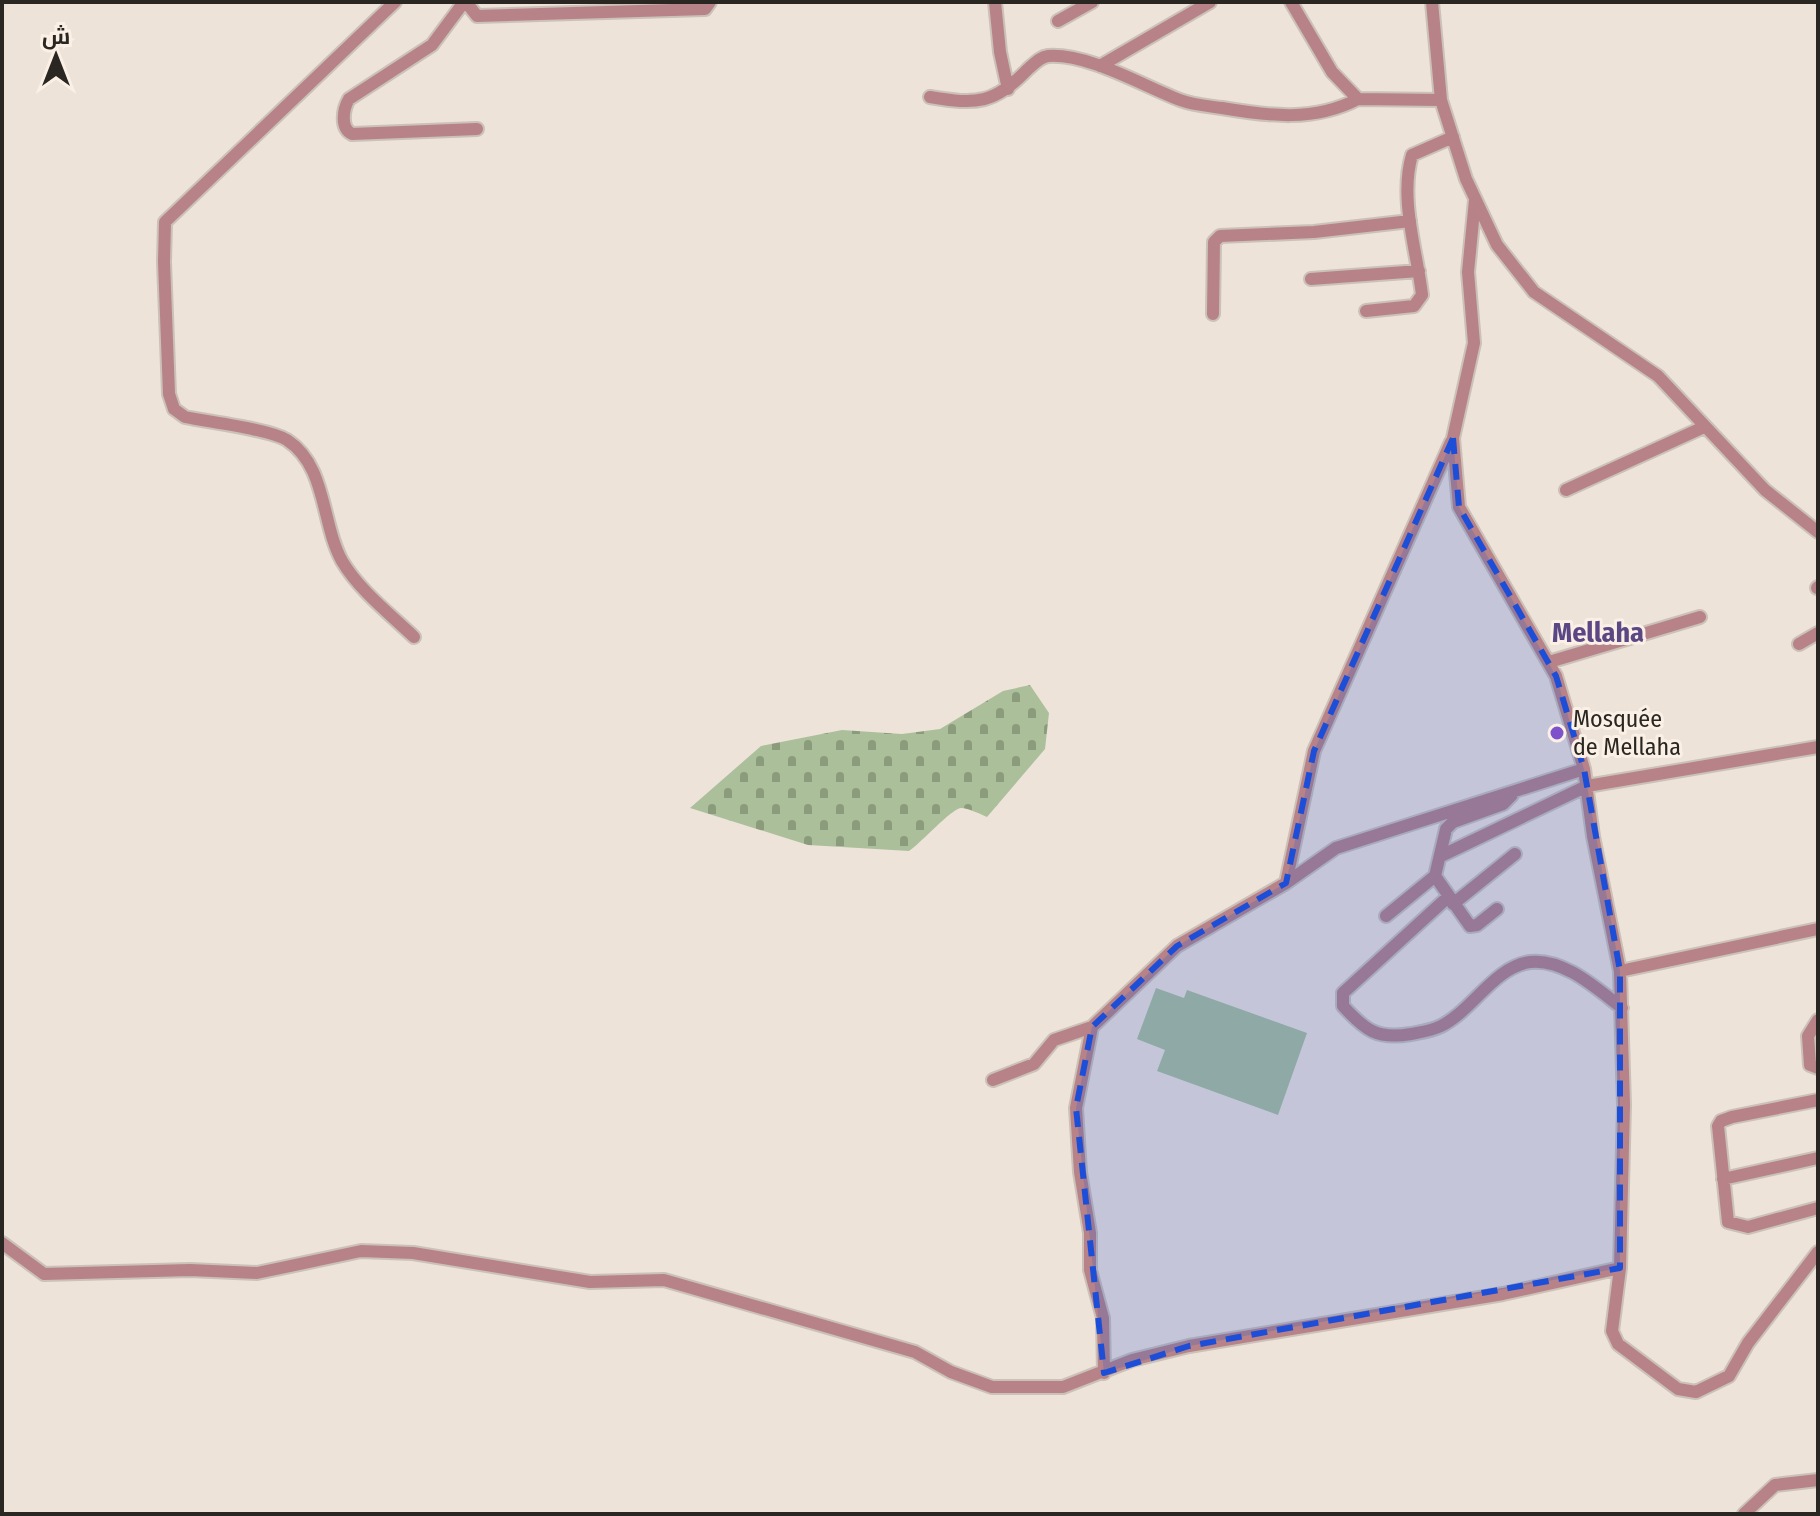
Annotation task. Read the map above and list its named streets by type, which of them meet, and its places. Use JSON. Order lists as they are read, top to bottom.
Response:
{
  "districts": ["Mellaha"],
  "places": ["Mosquée de Mellaha"],
  "north": "top"
}
